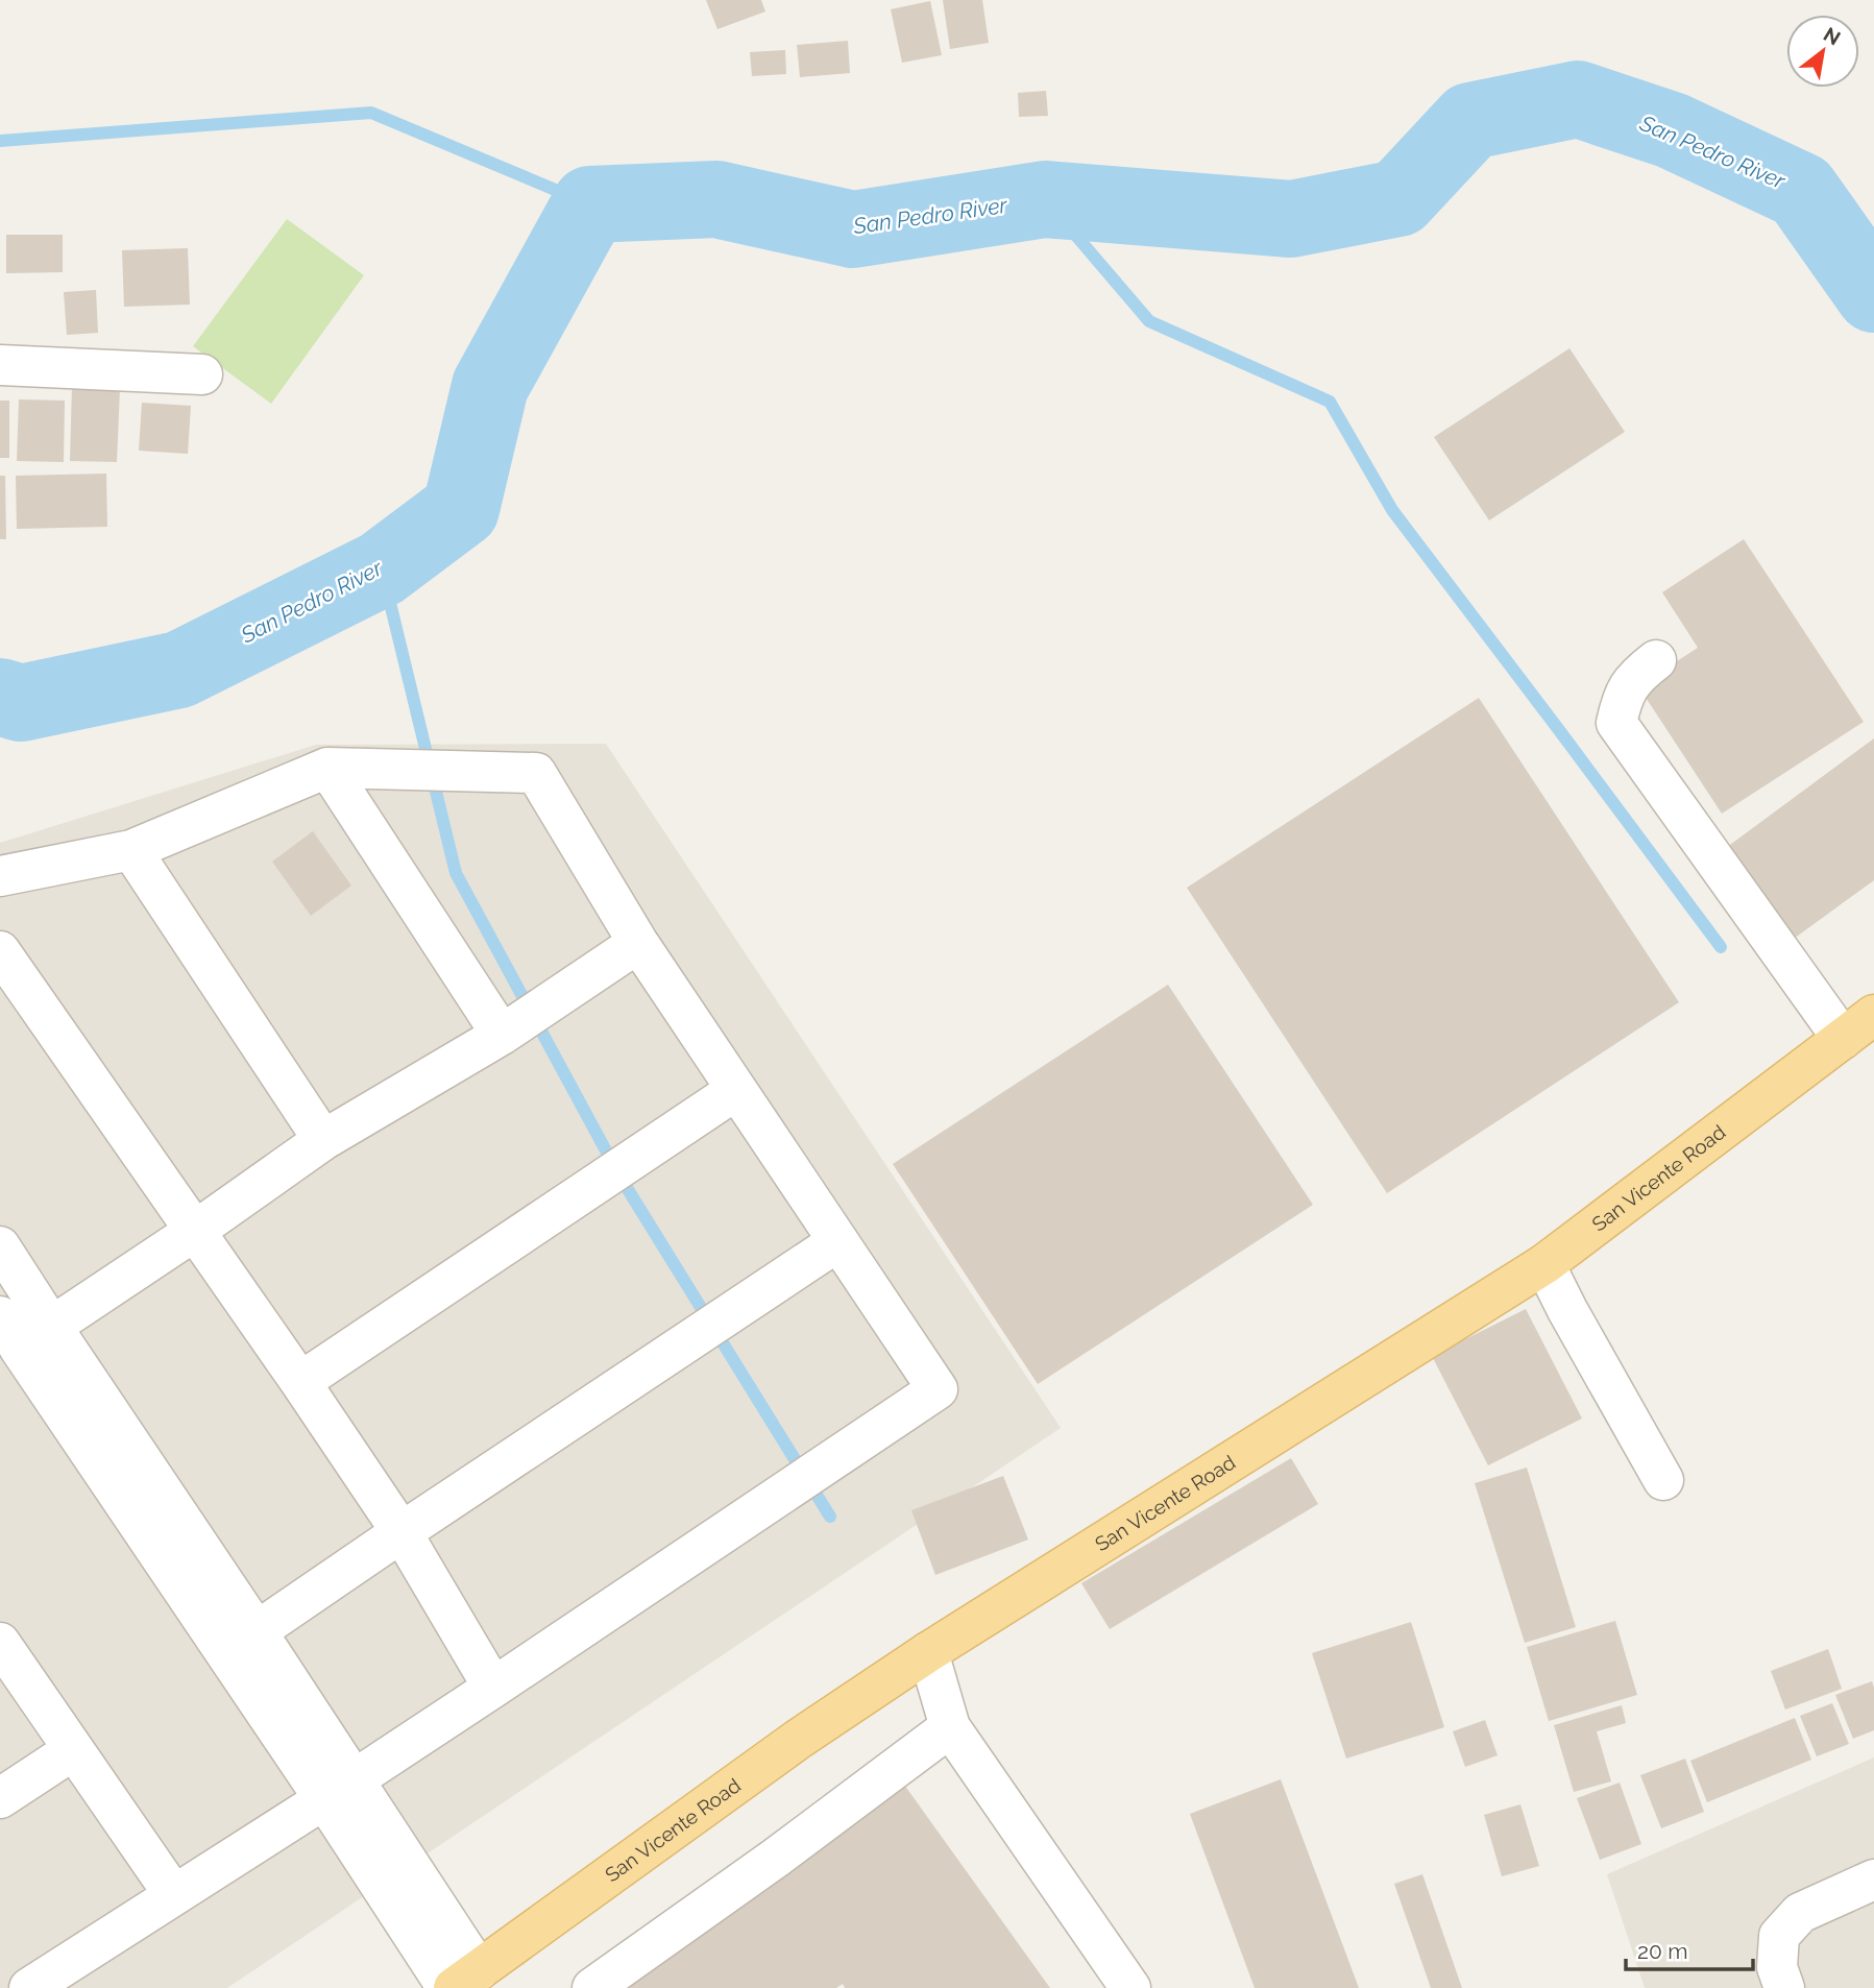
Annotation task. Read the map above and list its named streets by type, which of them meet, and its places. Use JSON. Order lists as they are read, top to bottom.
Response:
{
  "streets": {
    "main road": ["San Vicente Road"]
  },
  "water": ["San Pedro River"],
  "scale_bar": "20 m",
  "north": "top right"
}
